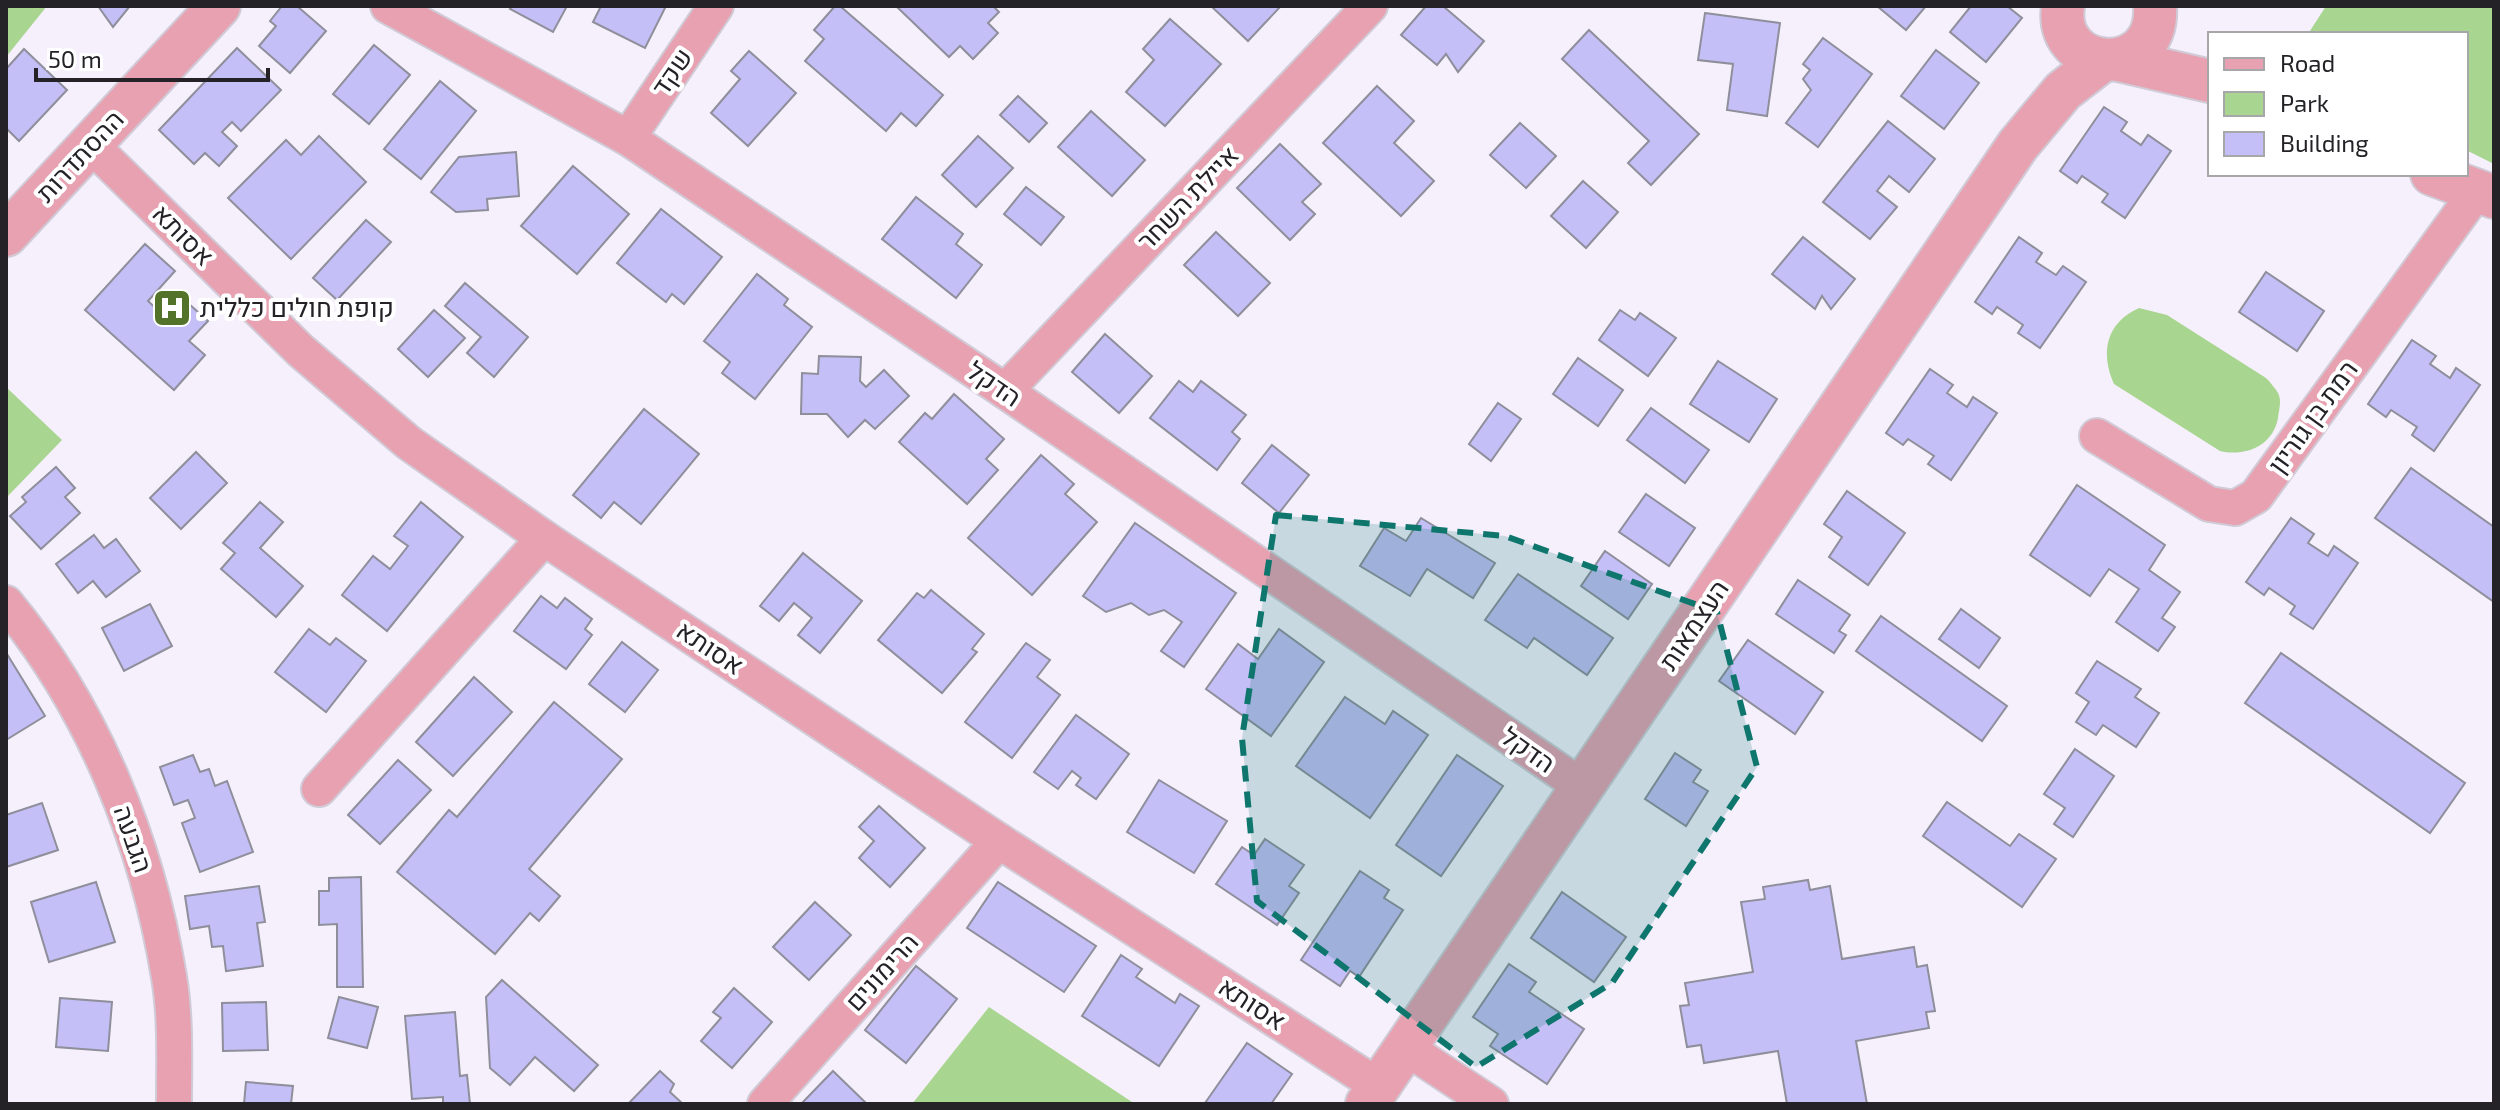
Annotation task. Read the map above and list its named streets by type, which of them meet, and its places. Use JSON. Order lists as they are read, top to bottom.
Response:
{
  "streets": {
    "street": [
      "שקד",
      "ההסתדרות",
      "איילת השחר",
      "אסותא",
      "הדקל",
      "רמת בן גוריון",
      "העצמאות",
      "הגבעה",
      "הרימונים"
    ]
  },
  "crossings": [
    ["שקד", "הדקל"],
    ["ההסתדרות", "אסותא"],
    ["איילת השחר", "הדקל"],
    ["אסותא", "העצמאות"],
    ["אסותא", "הרימונים"],
    ["הדקל", "העצמאות"]
  ],
  "places": {
    "hospital": ["קופת חולים כללית"]
  },
  "legend": ["Road", "Park", "Building"],
  "scale_bar": "50 m"
}
